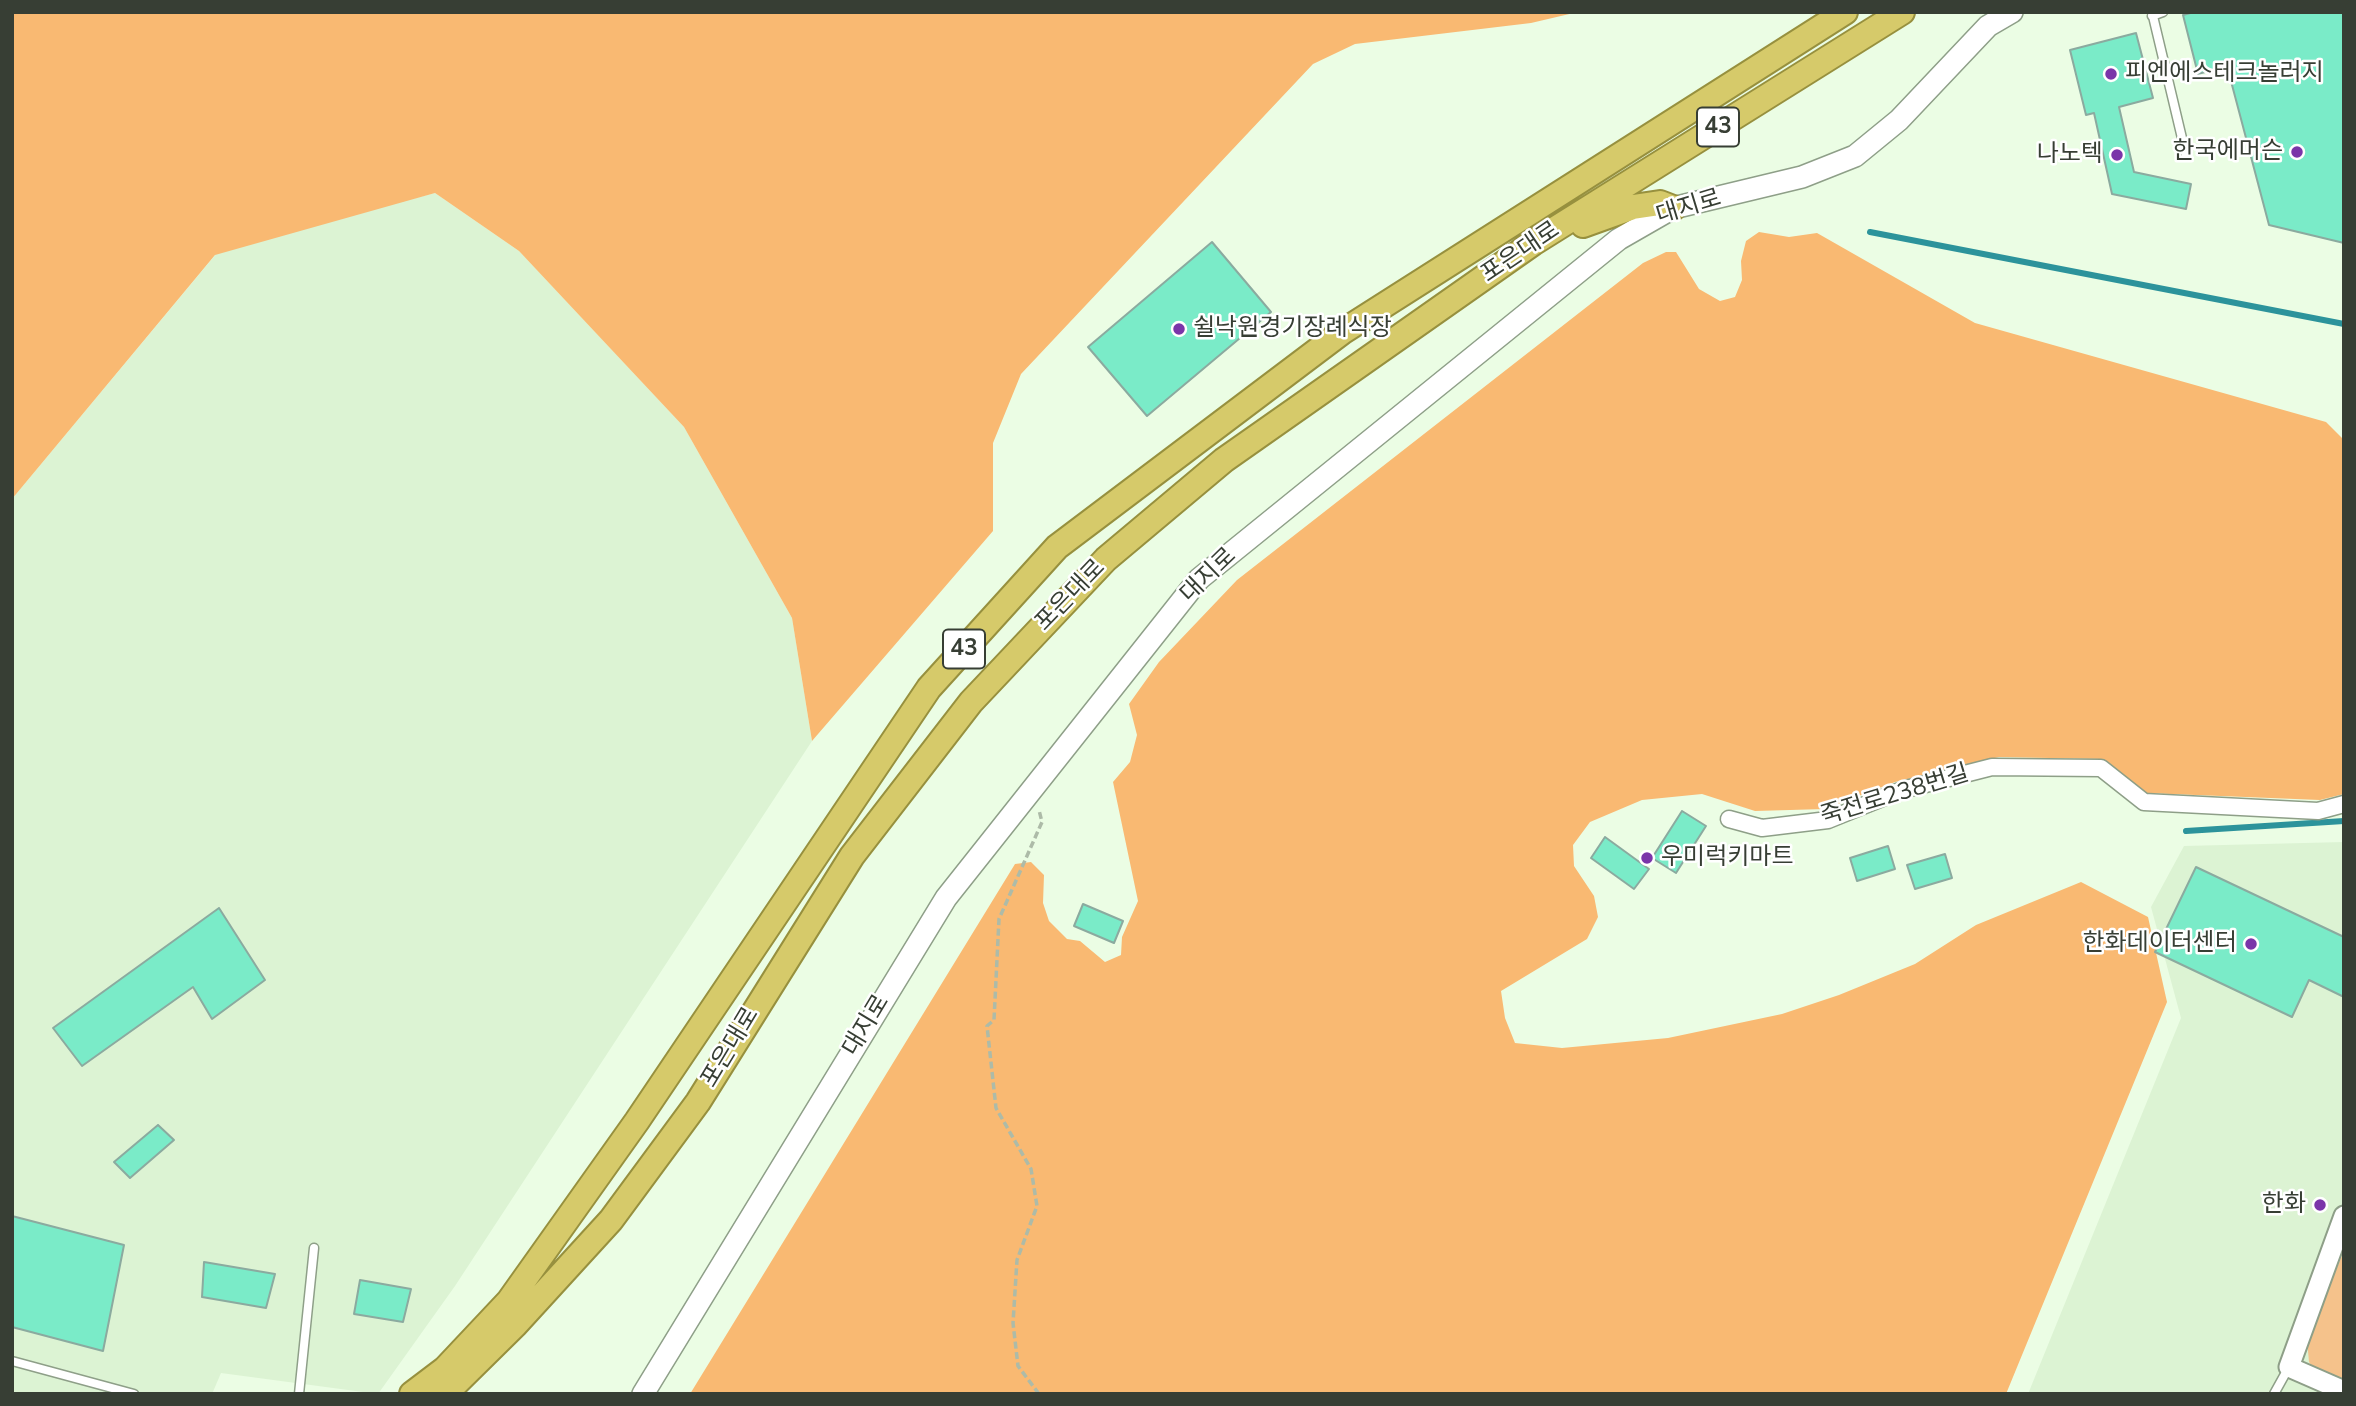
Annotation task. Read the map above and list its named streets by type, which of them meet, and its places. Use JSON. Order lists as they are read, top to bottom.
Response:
{
  "streets": {
    "highway": ["43", "포은대로"],
    "main road": ["대지로"],
    "street": ["죽전로238번길"]
  },
  "places": [
    "피엔에스테크놀러지",
    "한국에머슨",
    "나노텍",
    "쉴낙원경기장례식장",
    "우미럭키마트",
    "한화데이터센터",
    "한화"
  ]
}
